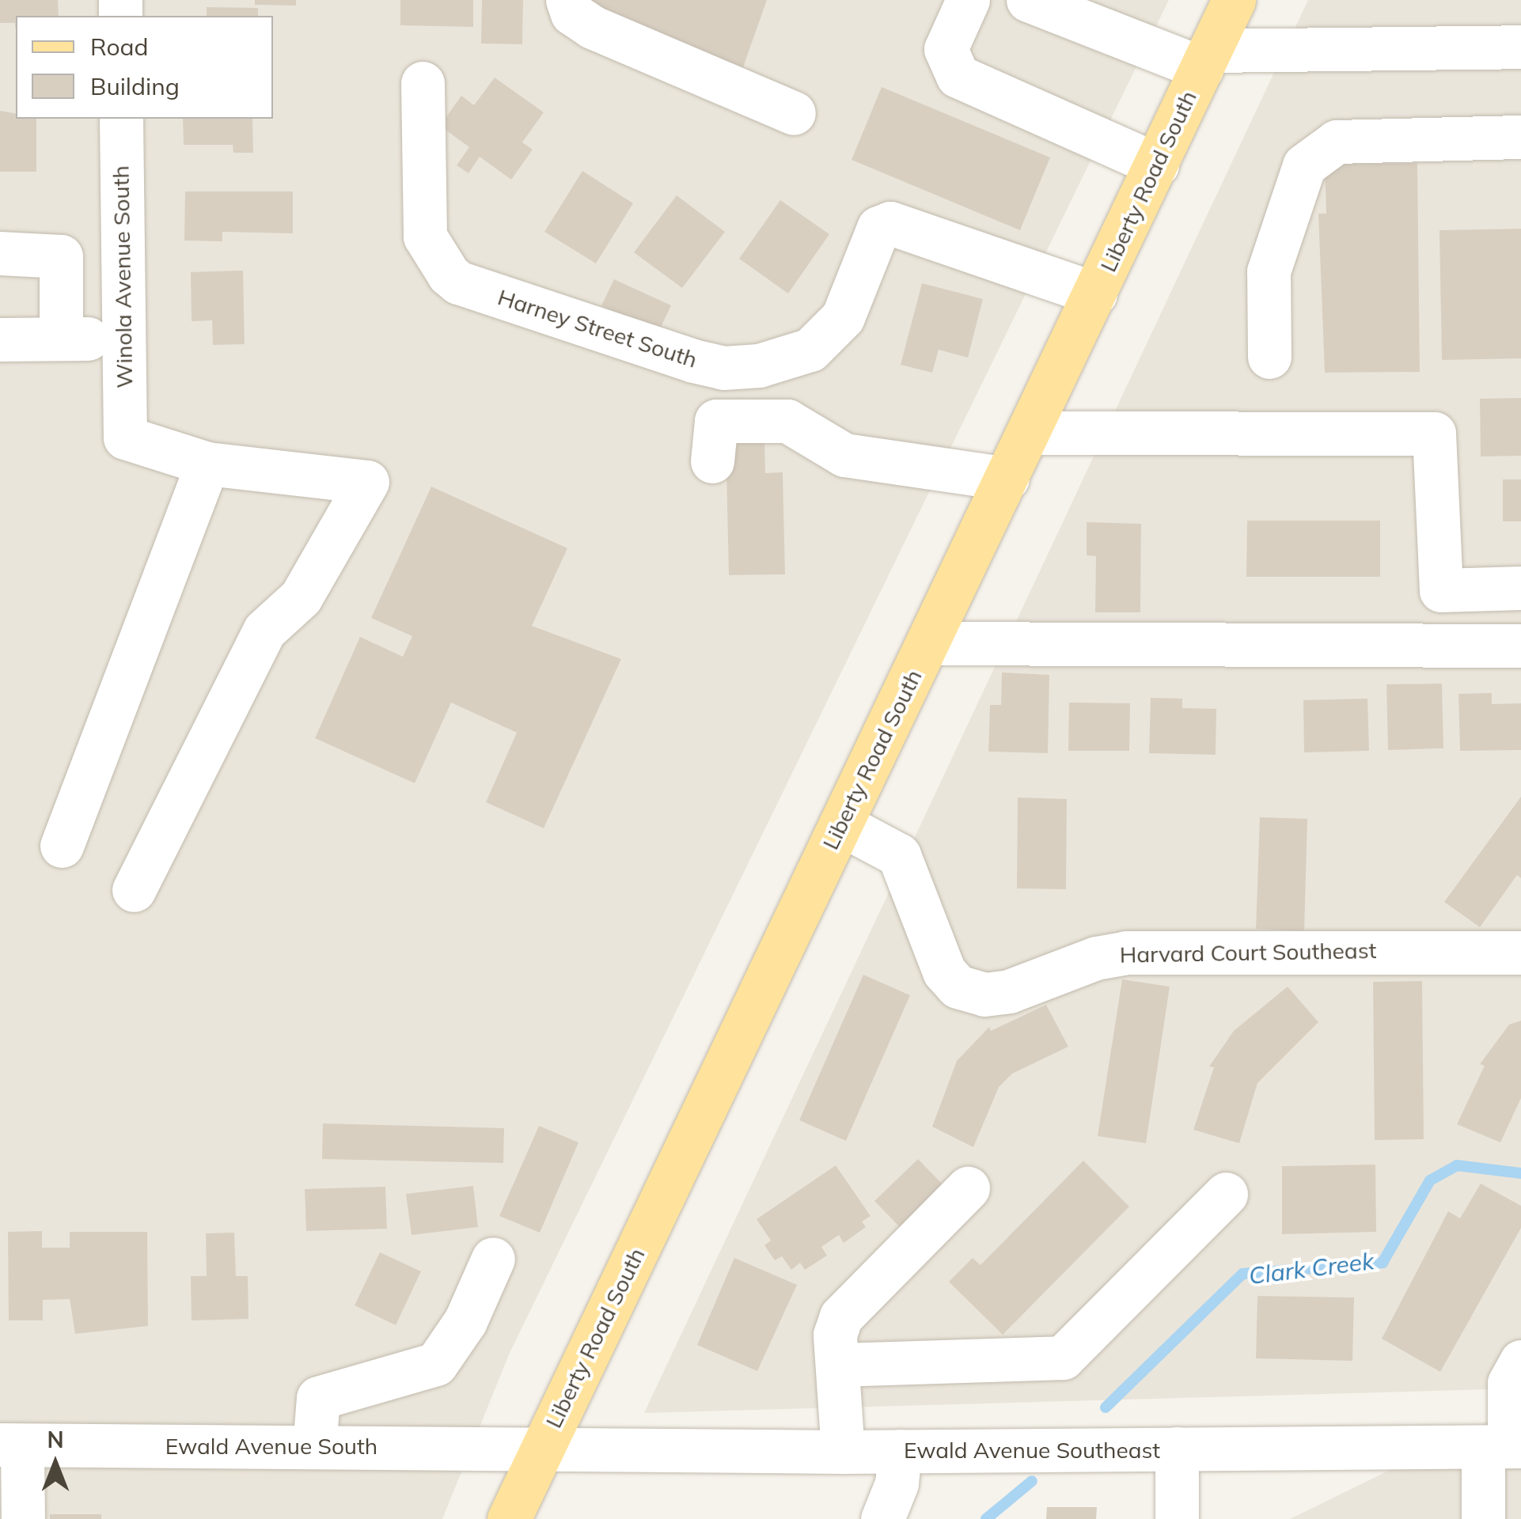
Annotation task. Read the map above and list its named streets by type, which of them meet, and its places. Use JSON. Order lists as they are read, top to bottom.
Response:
{
  "streets": {
    "main road": ["Liberty Road South"],
    "street": [
      "Winola Avenue South",
      "Harney Street South",
      "Harvard Court Southeast",
      "Ewald Avenue South",
      "Ewald Avenue Southeast"
    ]
  },
  "crossings": [
    ["Liberty Road South", "Harney Street South"],
    ["Liberty Road South", "Harvard Court Southeast"],
    ["Liberty Road South", "Ewald Avenue South"],
    ["Liberty Road South", "Ewald Avenue Southeast"],
    ["Ewald Avenue South", "Ewald Avenue Southeast"]
  ],
  "water": ["Clark Creek"],
  "legend": ["Road", "Building"],
  "north": "top"
}
